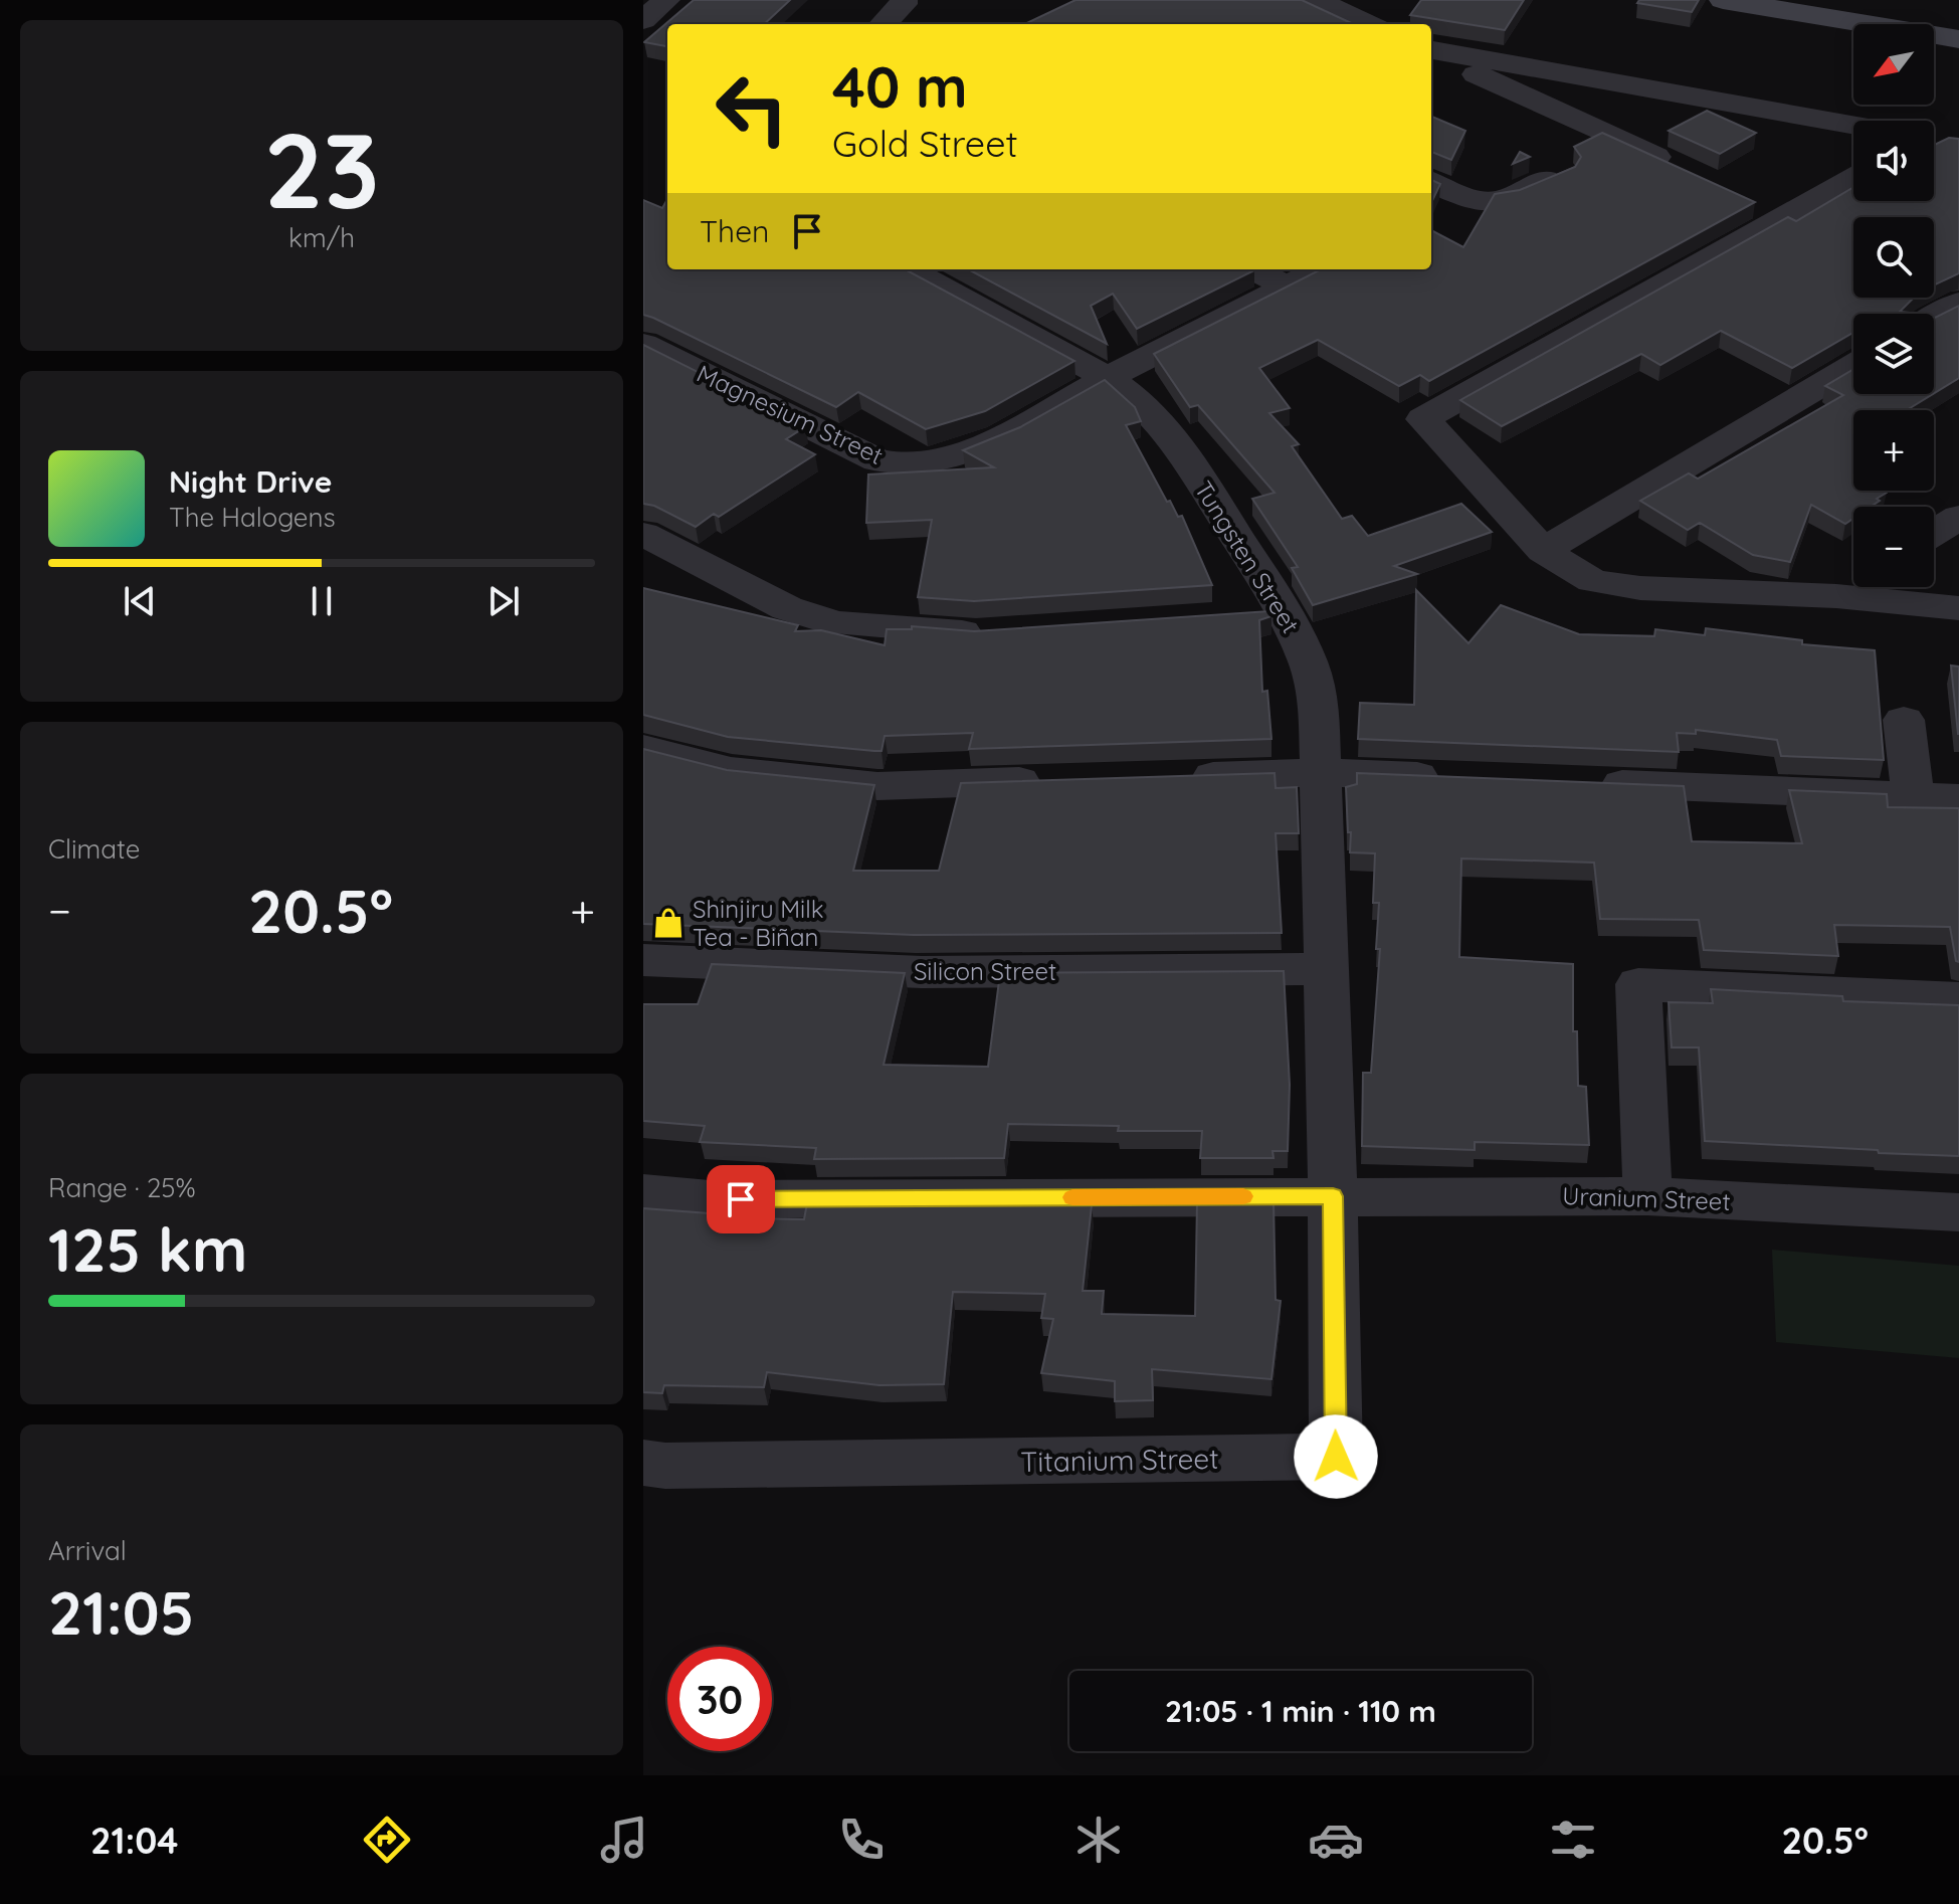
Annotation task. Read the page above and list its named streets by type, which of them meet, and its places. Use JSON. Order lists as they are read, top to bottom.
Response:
{
  "streets": {
    "street": [
      "Magnesium Street",
      "Tungsten Street",
      "Silicon Street",
      "Uranium Street",
      "Titanium Street"
    ]
  },
  "crossings": [
    ["Magnesium Street", "Tungsten Street"],
    ["Tungsten Street", "Silicon Street"],
    ["Tungsten Street", "Uranium Street"],
    ["Tungsten Street", "Titanium Street"],
    ["Uranium Street", "Titanium Street"]
  ],
  "places": {
    "shop": ["Shinjiru Milk Tea - Biñan"]
  },
  "north": "bottom left",
  "page": {
    "tile": [
      ["23", "km/h"],
      "Climate",
      ["Range · 25%", "125 km"],
      ["Arrival", "21:05"]
    ],
    "map_buttons": ["+", "−"],
    "turn": ["40 m", "Gold Street"],
    "then": "Then",
    "song": ["Night Drive", "The Halogens"],
    "heat": ["−", "20.5°", "+"],
    "limit": "30",
    "trip": "21:05 · 1 min · 110 m",
    "tabs": ["21:04", "20.5°"]
  }
}
